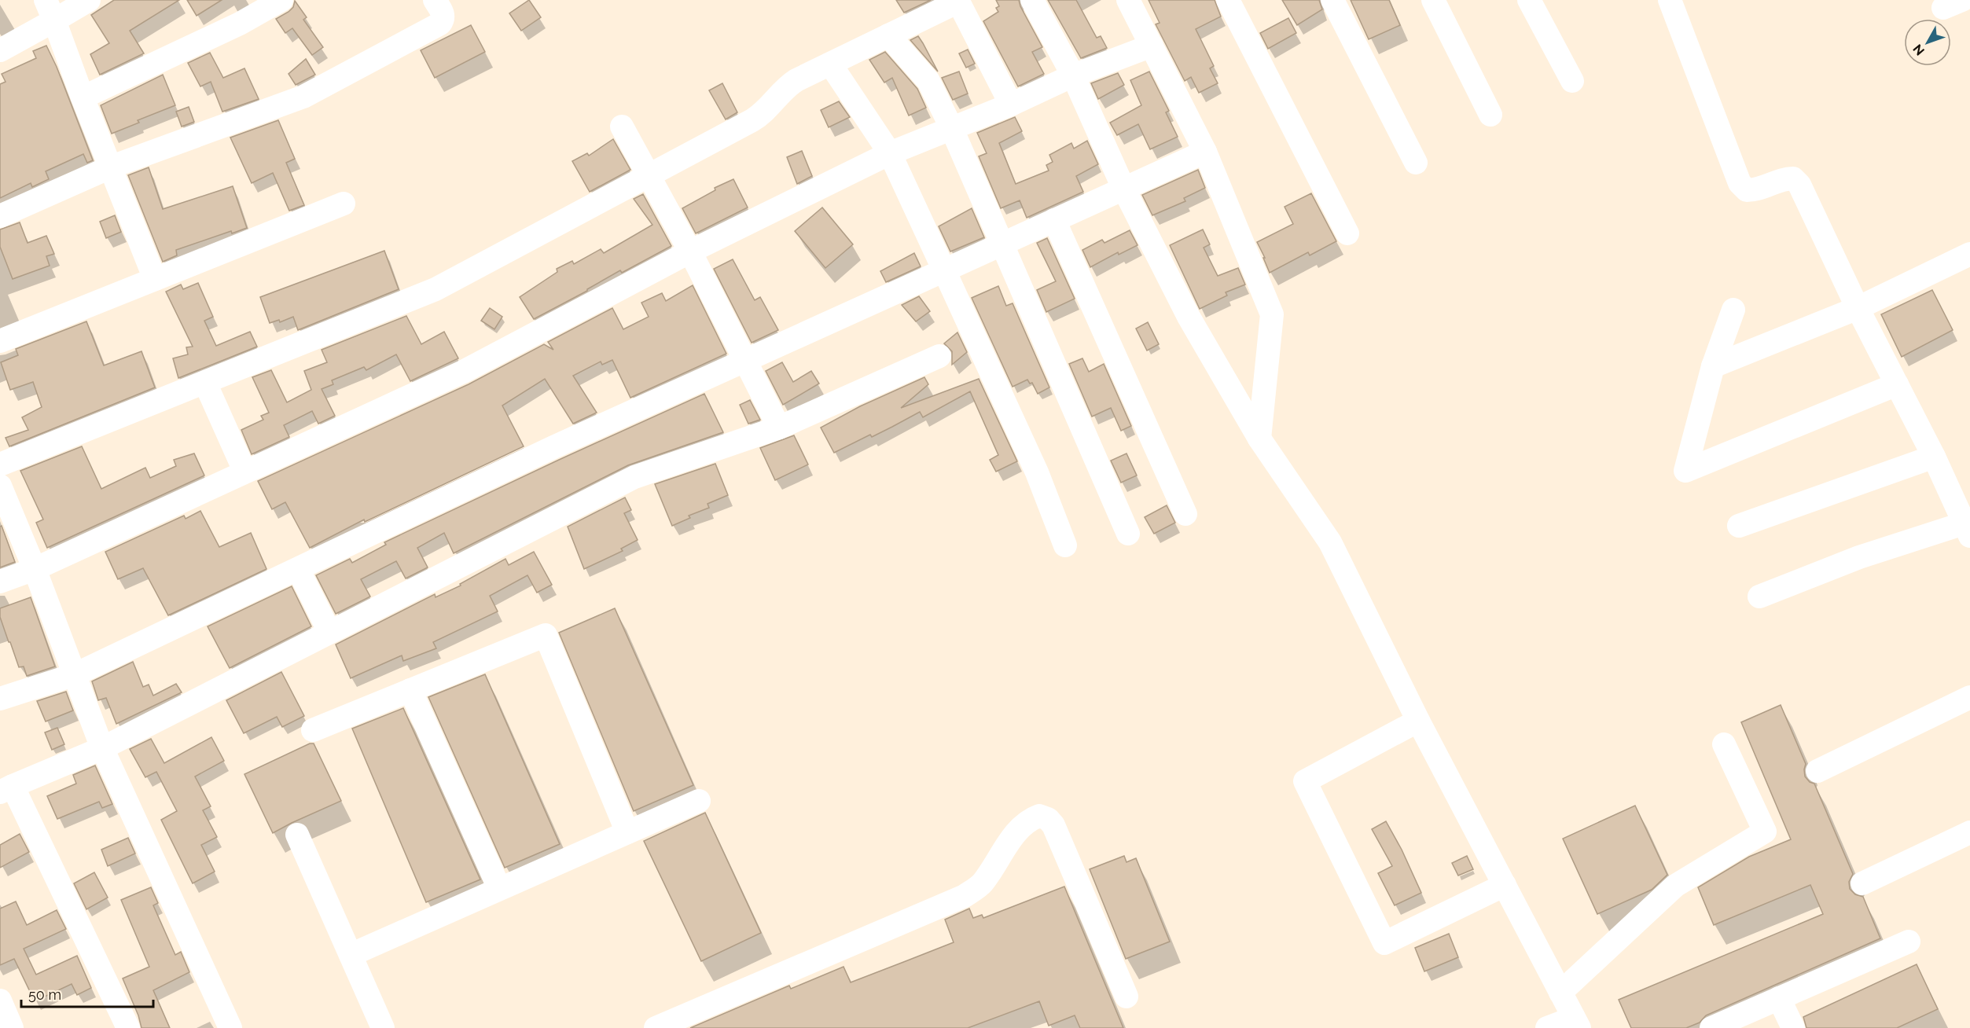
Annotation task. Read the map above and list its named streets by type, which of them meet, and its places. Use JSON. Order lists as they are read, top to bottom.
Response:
{
  "scale_bar": "50 m",
  "north": "bottom left"
}
